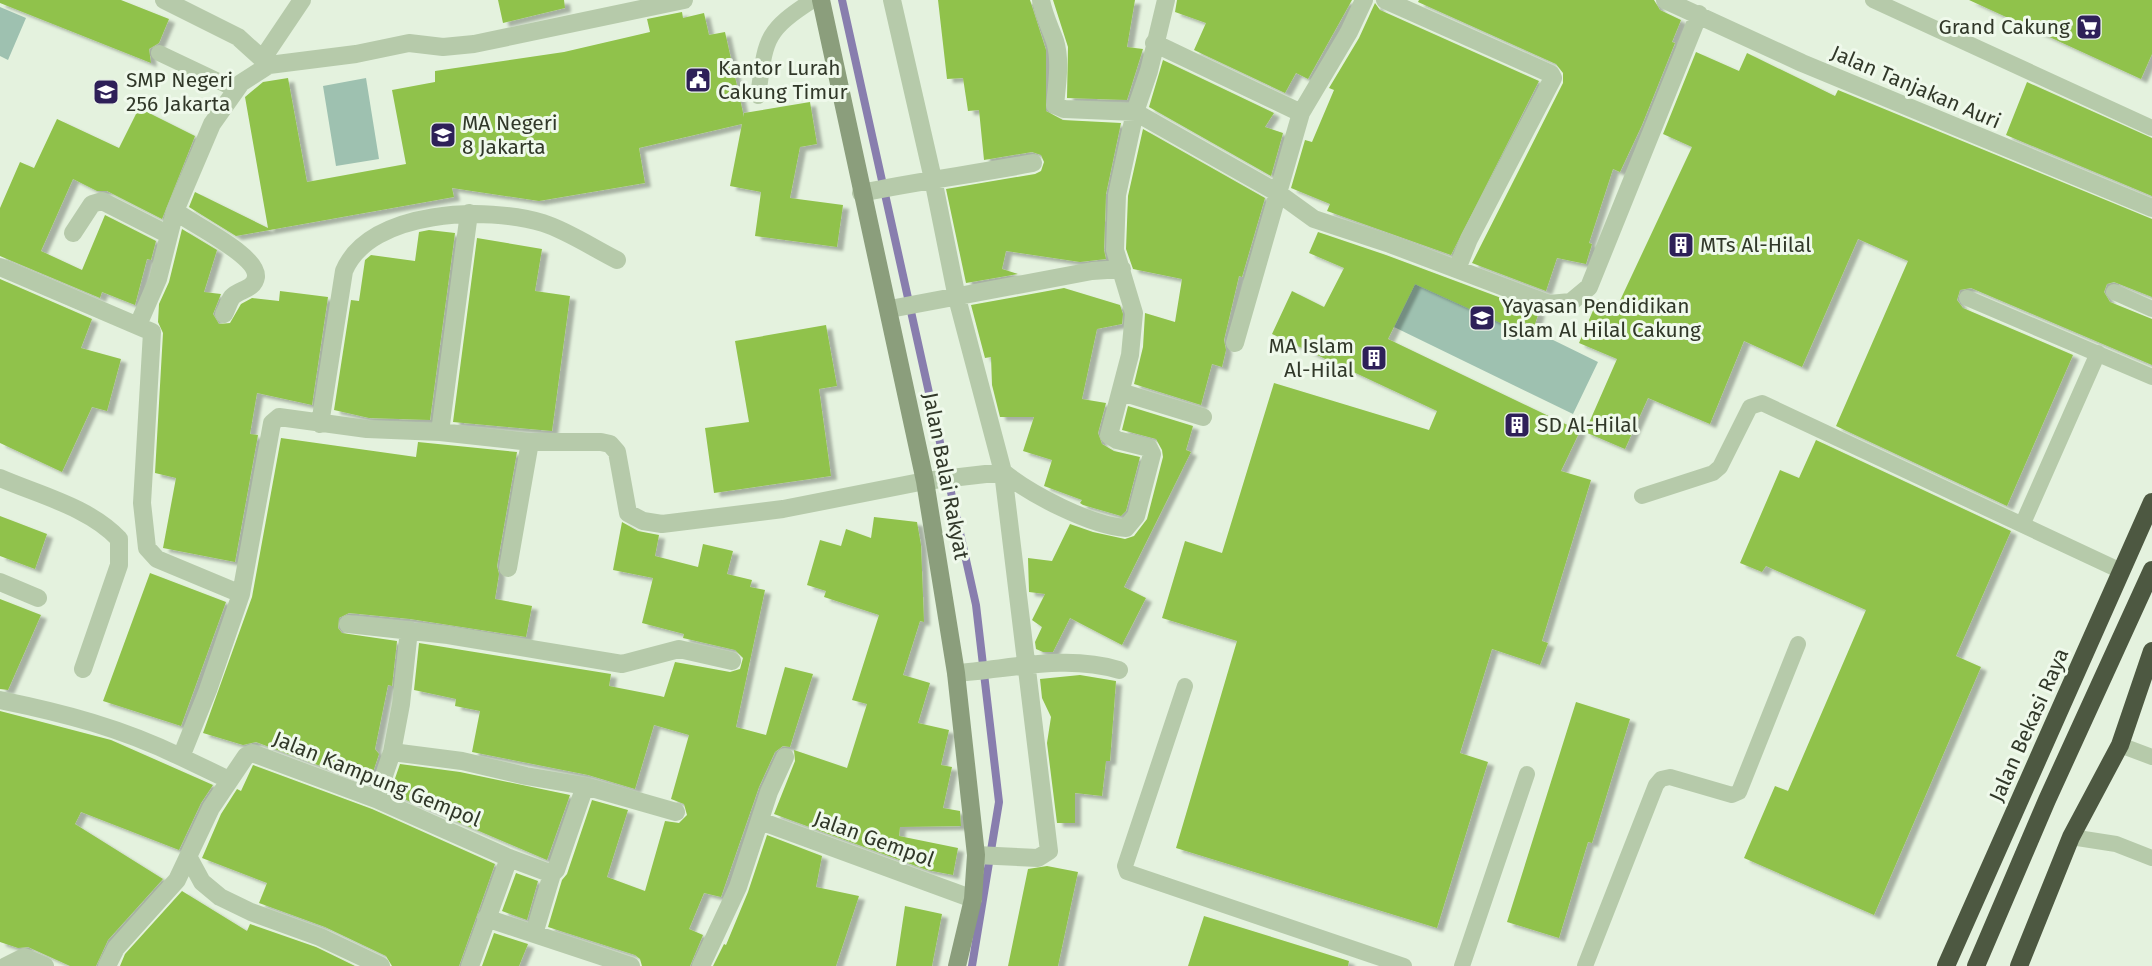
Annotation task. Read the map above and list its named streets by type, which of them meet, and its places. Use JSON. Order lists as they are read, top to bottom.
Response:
{
  "streets": {
    "highway": ["Jalan Bekasi Raya"],
    "street": [
      "Jalan Tanjakan Auri",
      "Jalan Balai Rakyat",
      "Jalan Kampung Gempol",
      "Jalan Gempol"
    ]
  },
  "crossings": [
    ["Jalan Balai Rakyat", "Jalan Gempol"]
  ],
  "places": {
    "supermarket": ["Grand Cakung"],
    "public building": ["Kantor Lurah Cakung Timur"],
    "school or university": ["SMP Negeri 256 Jakarta", "MA Negeri 8 Jakarta", "Yayasan Pendidikan Islam Al Hilal Cakung"],
    "building": ["MTs Al-Hilal", "MA Islam Al-Hilal", "SD Al-Hilal"]
  }
}
